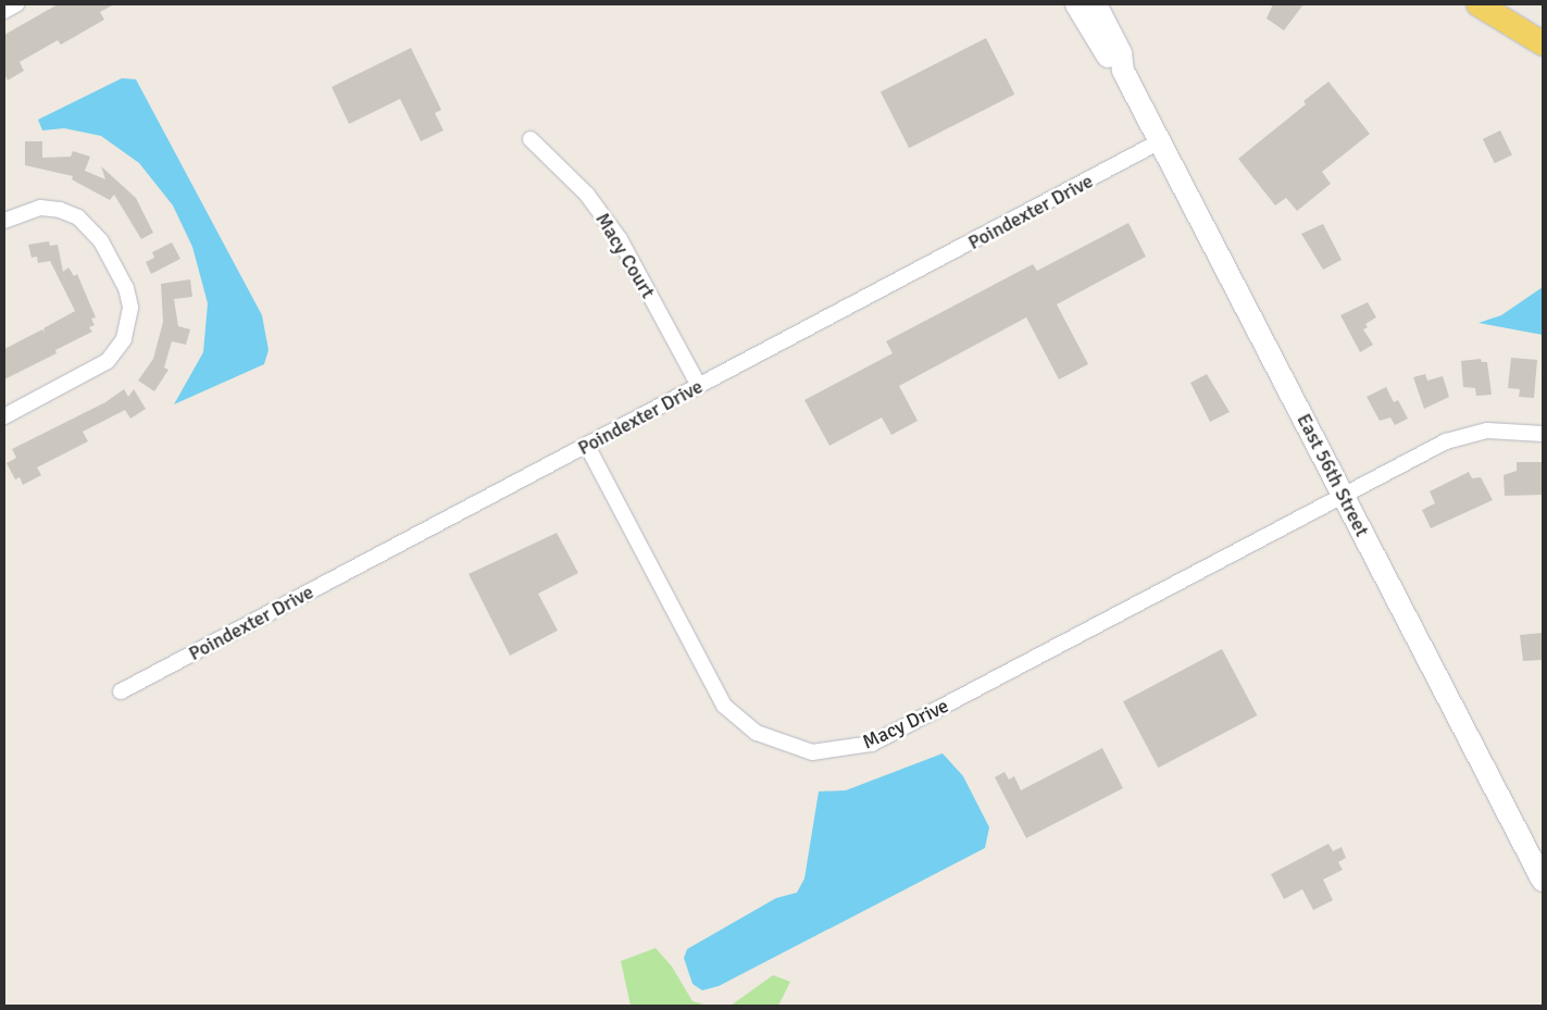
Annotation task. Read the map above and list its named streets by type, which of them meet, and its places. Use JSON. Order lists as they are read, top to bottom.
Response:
{
  "streets": {
    "main road": ["East 56th Street"],
    "street": ["Poindexter Drive", "Macy Court", "Macy Drive"]
  },
  "crossings": [
    ["Poindexter Drive", "Macy Court"],
    ["Poindexter Drive", "East 56th Street"],
    ["Poindexter Drive", "Macy Drive"],
    ["East 56th Street", "Macy Drive"]
  ]
}
